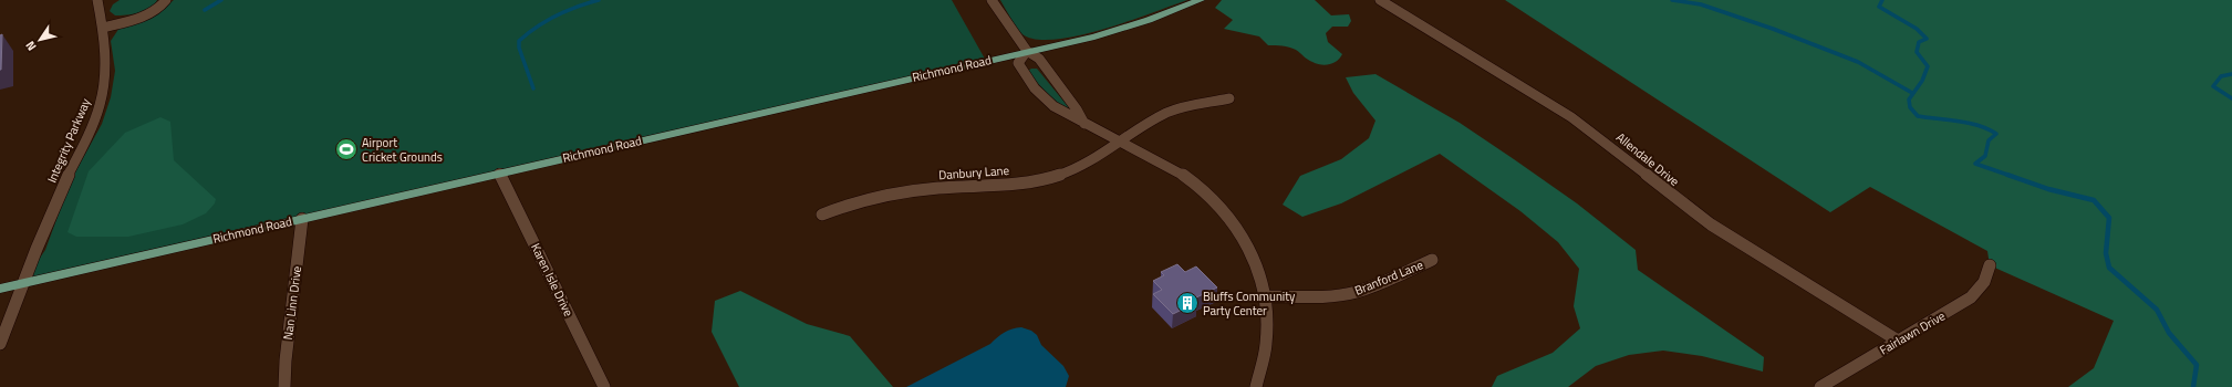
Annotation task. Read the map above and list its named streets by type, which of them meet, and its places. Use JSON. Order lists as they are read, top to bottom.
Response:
{
  "streets": {
    "main road": ["Richmond Road"],
    "street": [
      "Integrity Parkway",
      "Allendale Drive",
      "Danbury Lane",
      "Branford Lane",
      "Karen Isle Drive",
      "Nan Linn Drive",
      "Fairlawn Drive"
    ]
  },
  "crossings": [
    ["Richmond Road", "Integrity Parkway"],
    ["Richmond Road", "Karen Isle Drive"],
    ["Richmond Road", "Nan Linn Drive"],
    ["Allendale Drive", "Fairlawn Drive"]
  ],
  "places": {
    "sports": ["Airport Cricket Grounds"],
    "building": ["Bluffs Community Party Center"]
  },
  "north": "bottom left"
}
